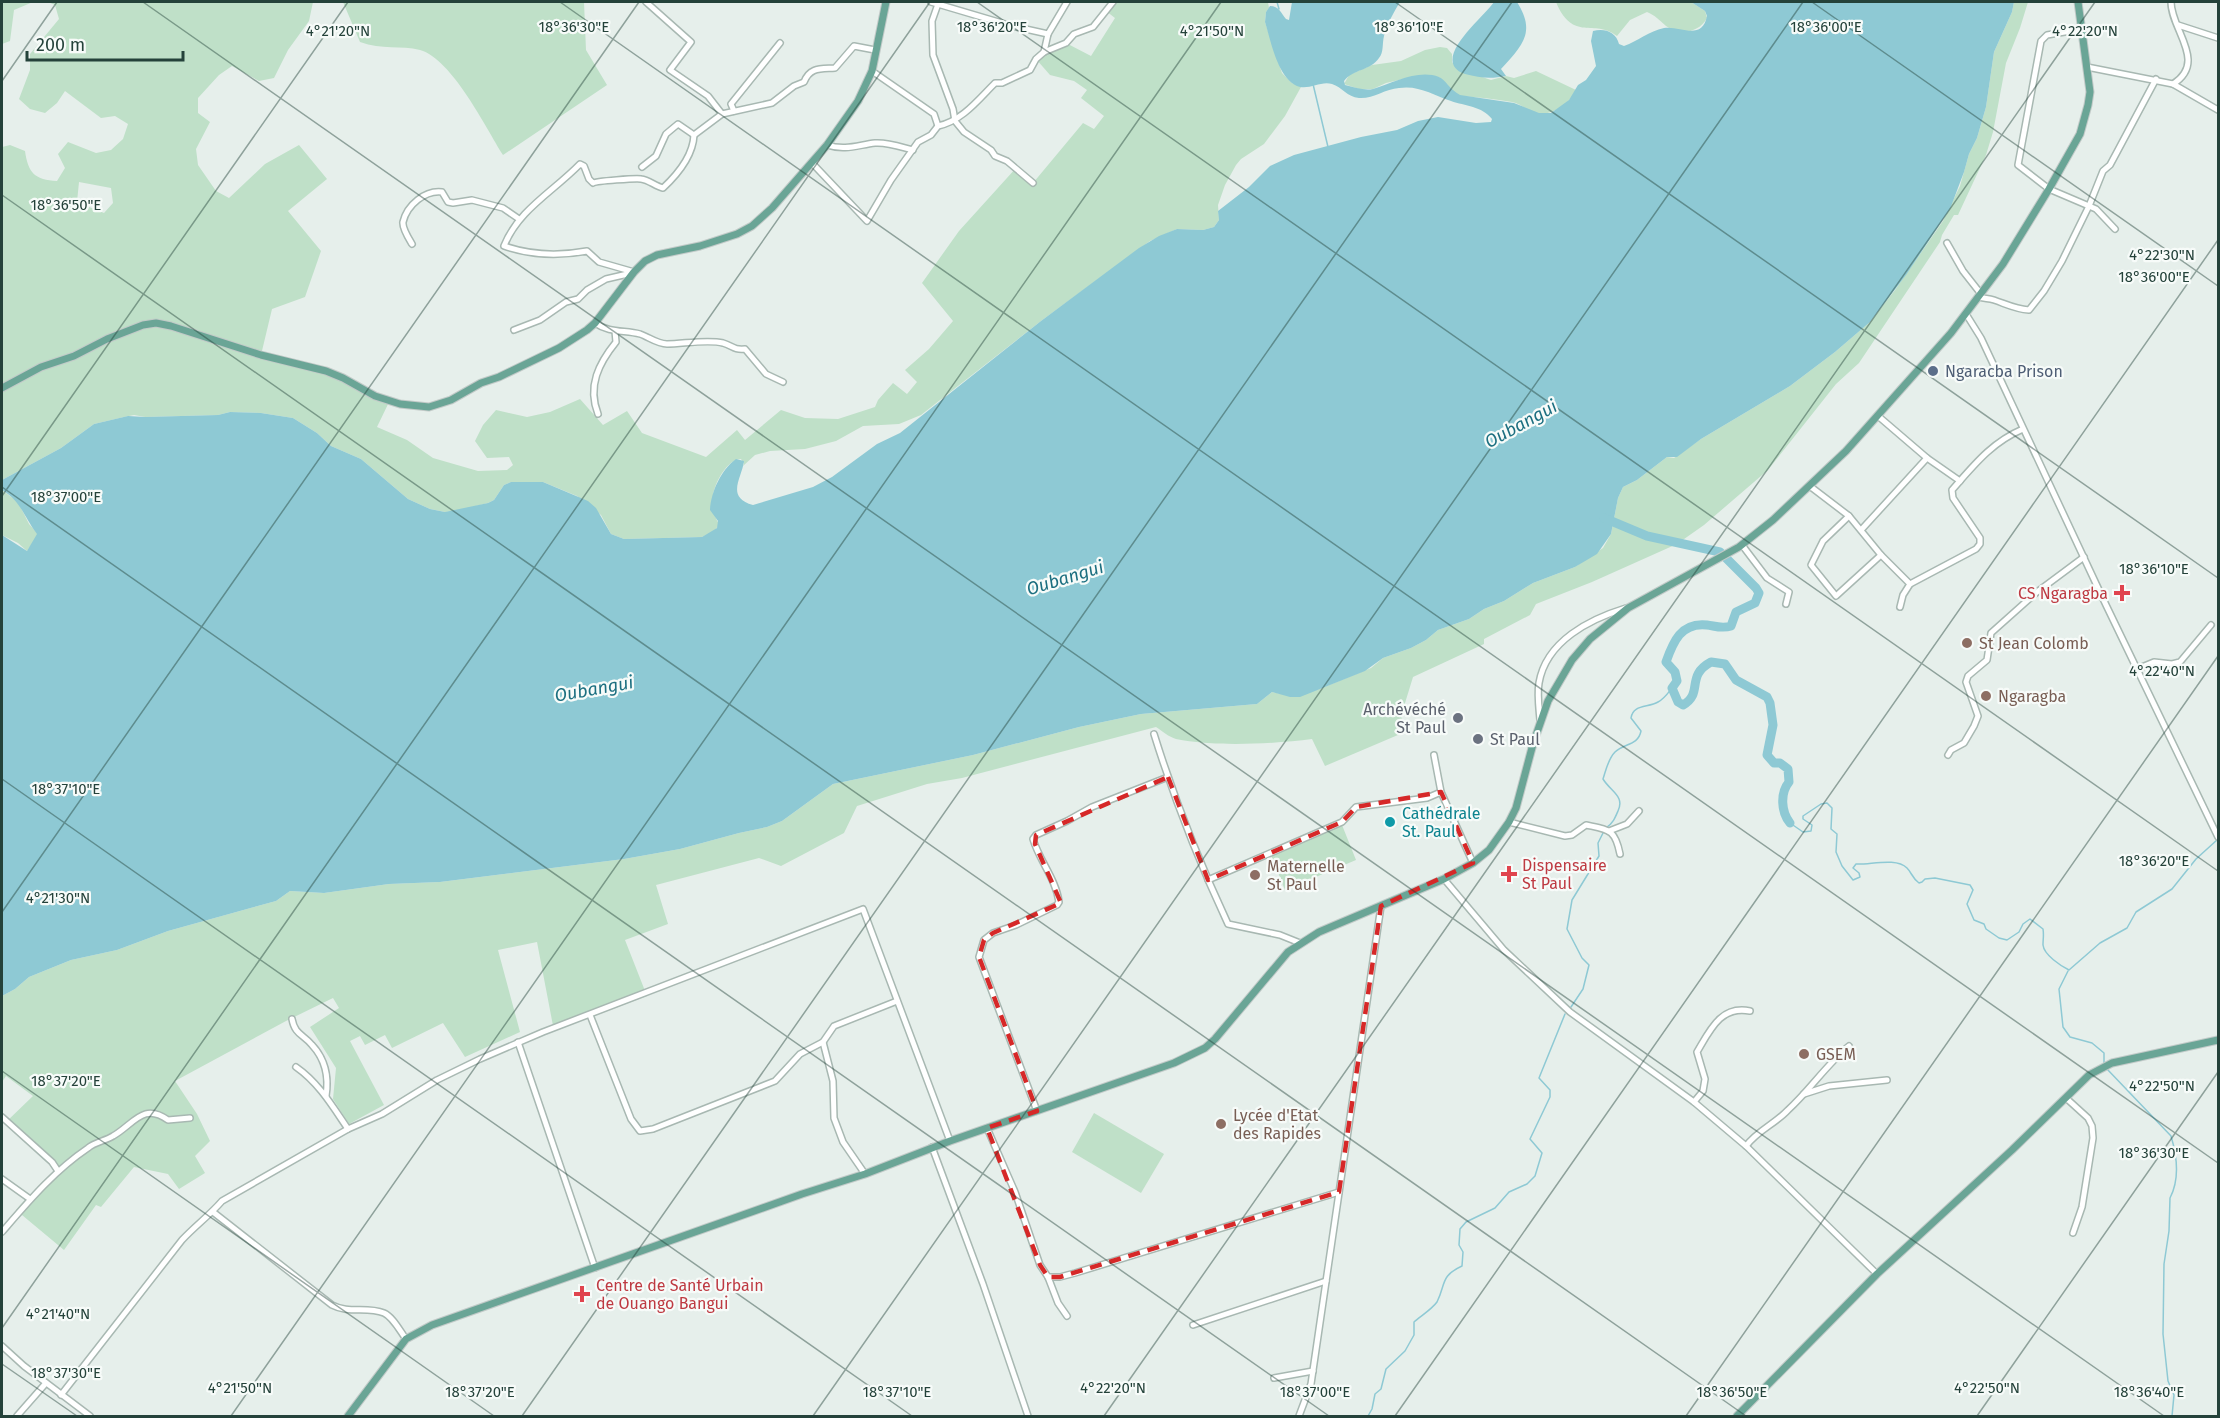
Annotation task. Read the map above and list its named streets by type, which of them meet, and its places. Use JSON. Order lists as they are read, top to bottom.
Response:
{
  "water": ["Oubangui"],
  "places": {
    "other": [
      "Ngaracba Prison",
      "St Jean Colomb",
      "Ngaragba",
      "Archévéché St Paul",
      "St Paul",
      "Cathédrale St. Paul",
      "Maternelle St Paul",
      "GSEM",
      "Lycée d'Etat des Rapides"
    ],
    "health": ["CS Ngaragba", "Dispensaire St Paul", "Centre de Santé Urbain de Ouango Bangui"]
  },
  "scale_bar": "200 m",
  "coordinates": [
    "18°36'30\"E",
    "18°36'20\"E",
    "18°36'10\"E",
    "18°36'00\"E",
    "4°21'20\"N",
    "4°21'50\"N",
    "4°22'20\"N",
    "18°36'50\"E",
    "4°22'30\"N",
    "18°37'00\"E",
    "4°22'40\"N",
    "18°37'10\"E",
    "4°21'30\"N",
    "18°37'20\"E",
    "4°22'50\"N",
    "4°21'40\"N",
    "18°37'30\"E",
    "18°36'40\"E"
  ]
}
